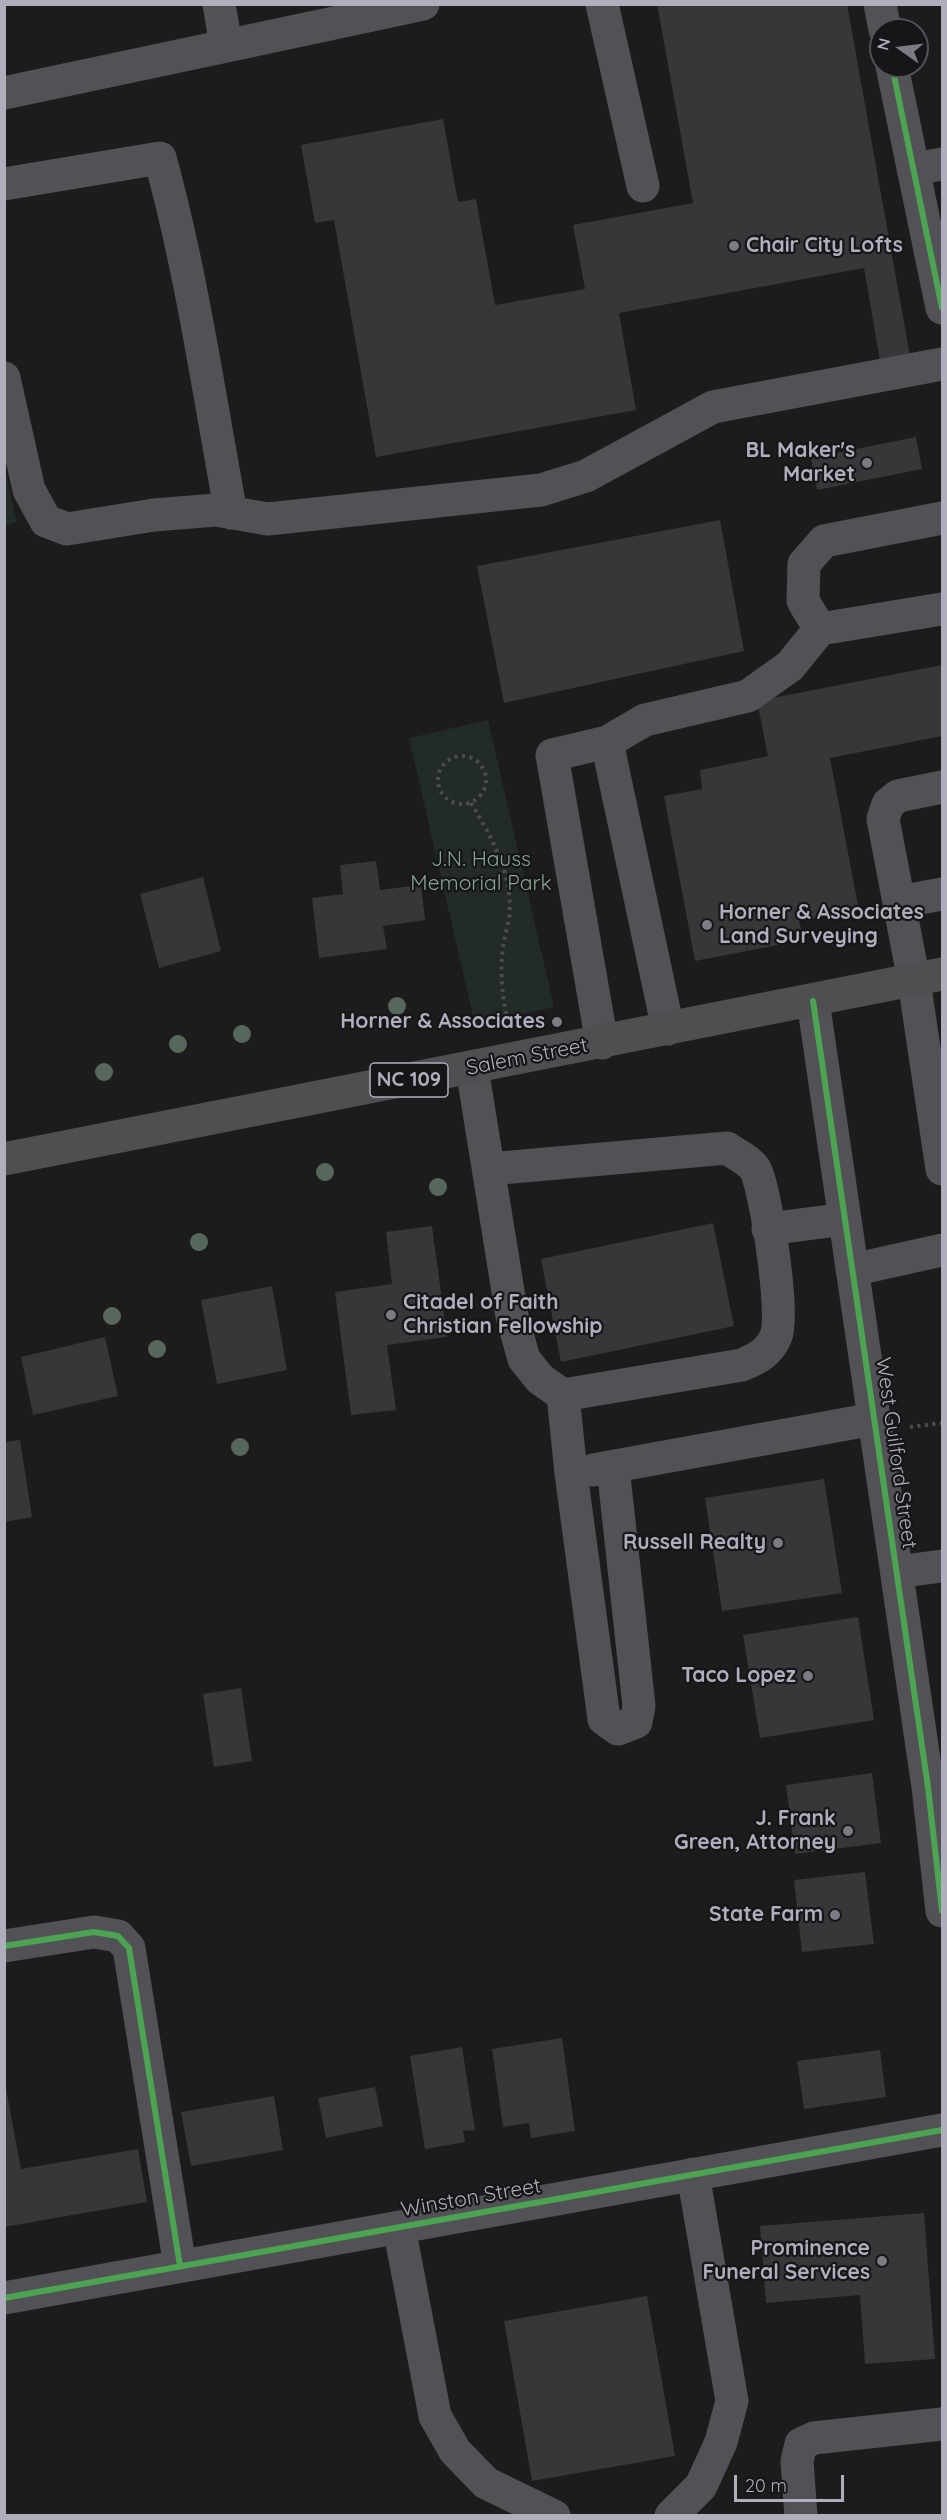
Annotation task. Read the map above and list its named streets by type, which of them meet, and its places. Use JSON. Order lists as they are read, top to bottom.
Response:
{
  "streets": {
    "main road": ["Salem Street", "NC 109"],
    "street": ["West Guilford Street", "Winston Street"]
  },
  "crossings": [
    ["Salem Street", "West Guilford Street"]
  ],
  "parks": ["J.N. Hauss Memorial Park"],
  "places": [
    "Chair City Lofts",
    "BL Maker's Market",
    "Horner & Associates Land Surveying",
    "Horner & Associates",
    "Citadel of Faith Christian Fellowship",
    "Russell Realty",
    "Taco Lopez",
    "J. Frank Green, Attorney",
    "State Farm",
    "Prominence Funeral Services"
  ],
  "scale_bar": "20 m",
  "north": "left"
}
